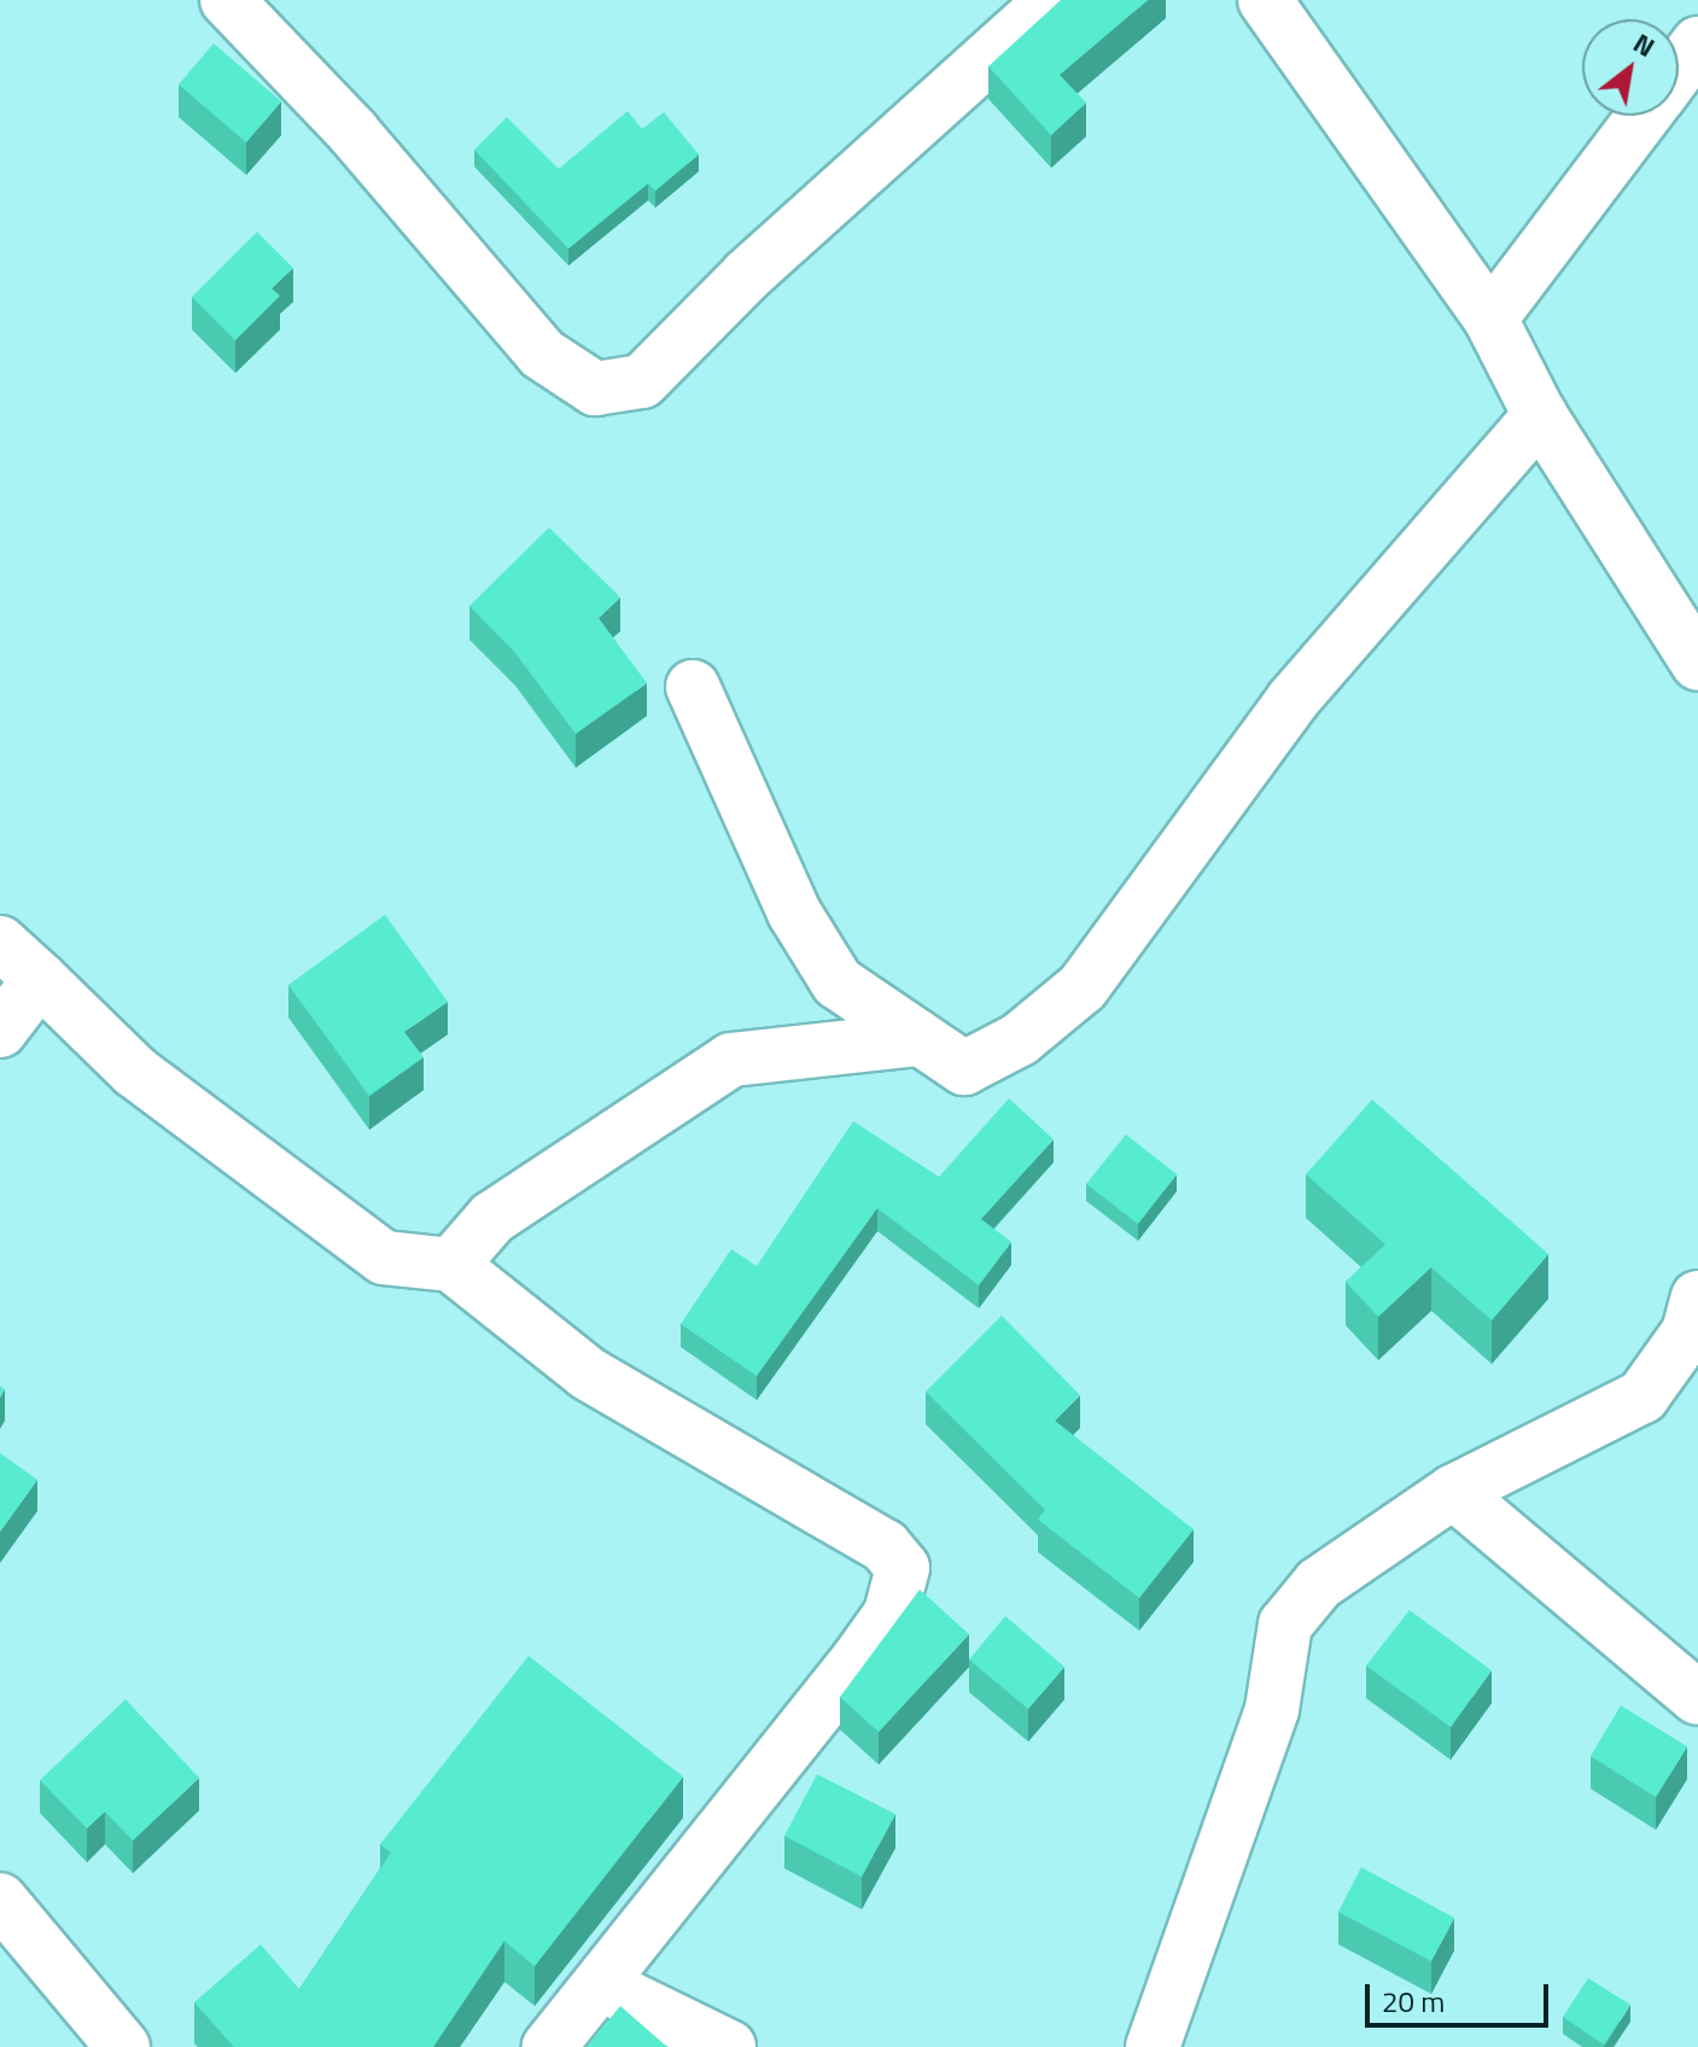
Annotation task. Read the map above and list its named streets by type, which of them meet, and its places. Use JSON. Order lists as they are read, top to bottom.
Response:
{
  "scale_bar": "20 m",
  "north": "top right"
}
